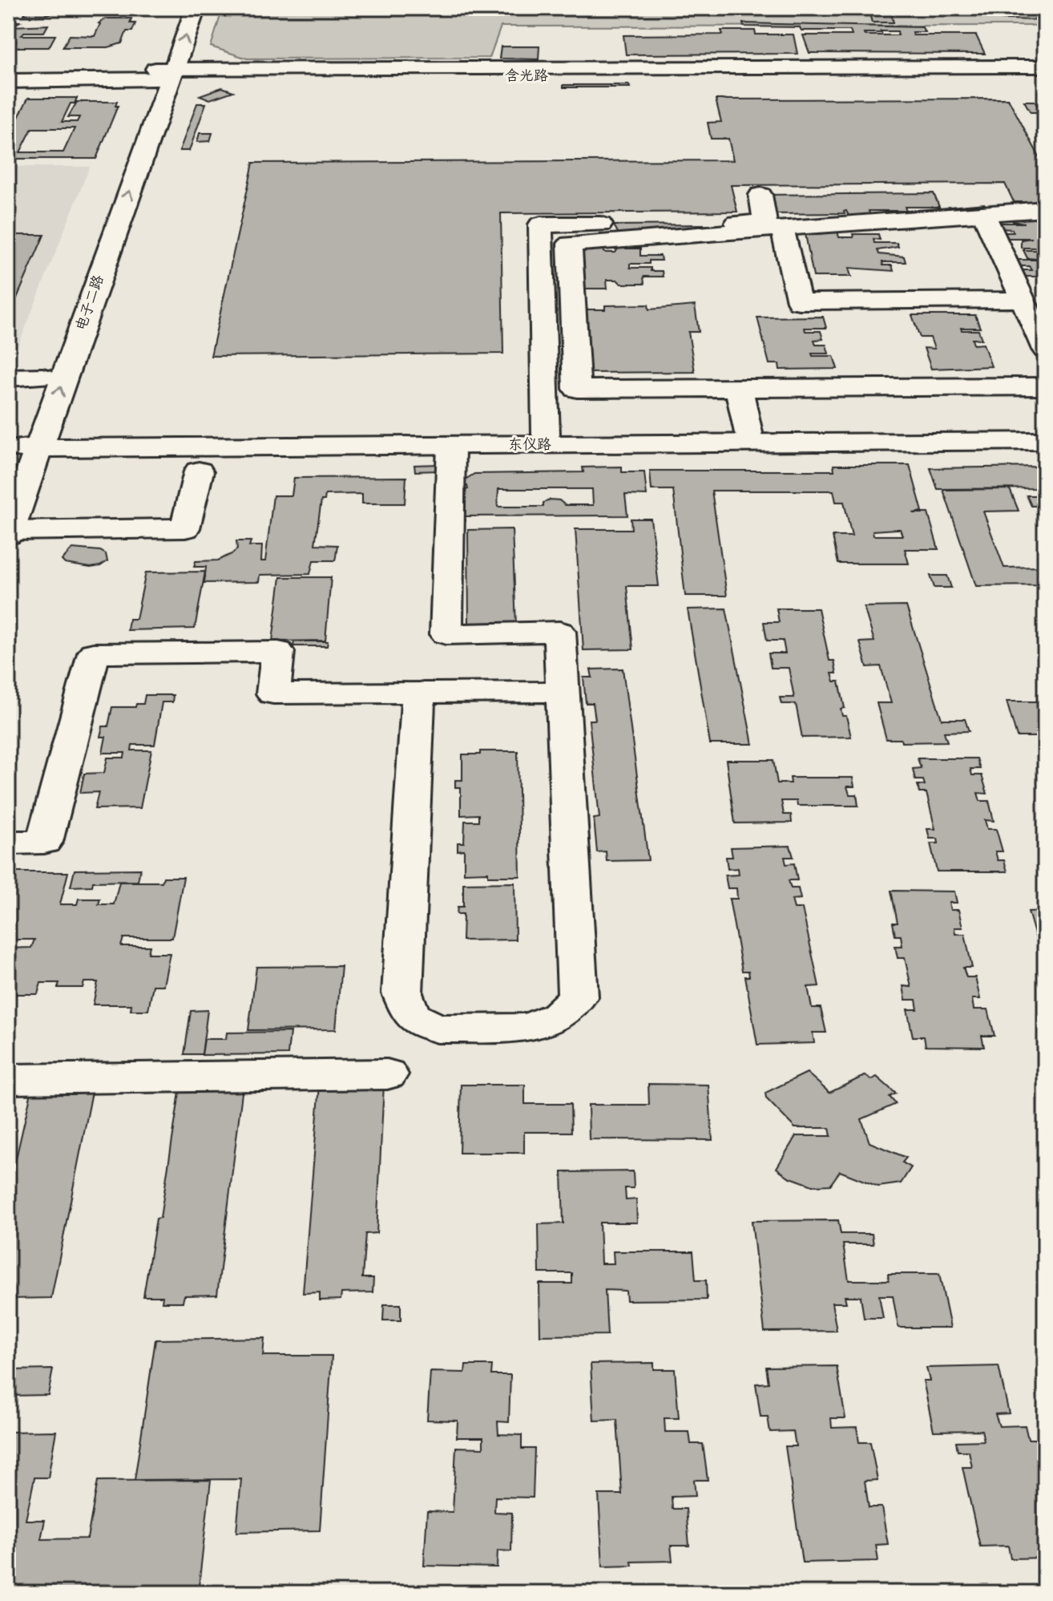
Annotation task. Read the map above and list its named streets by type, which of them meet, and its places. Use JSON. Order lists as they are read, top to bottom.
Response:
{
  "streets": {
    "street": ["含光路", "电子二路", "东仪路"]
  },
  "crossings": [
    ["含光路", "电子二路"],
    ["电子二路", "东仪路"]
  ]
}
